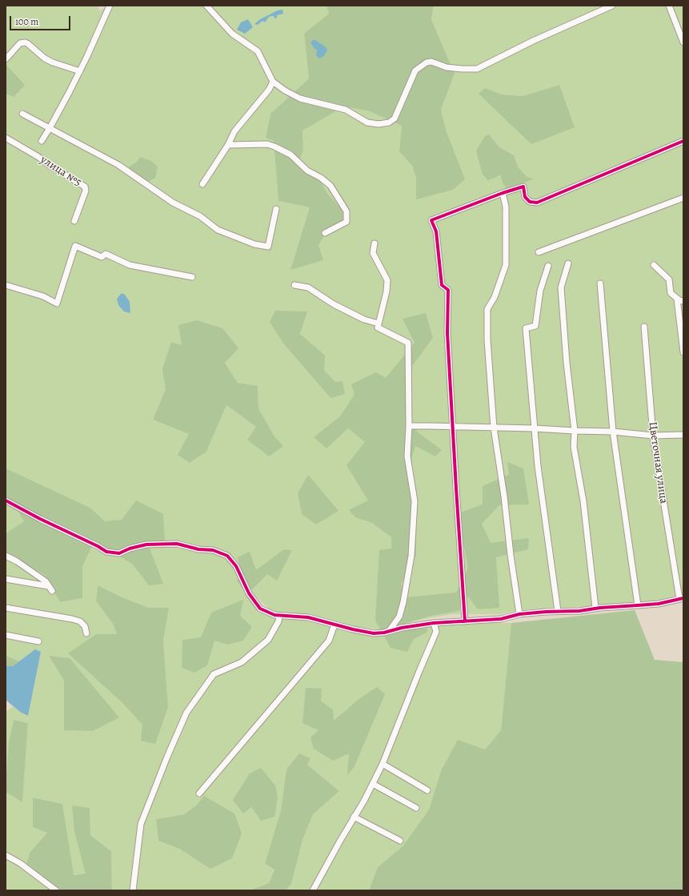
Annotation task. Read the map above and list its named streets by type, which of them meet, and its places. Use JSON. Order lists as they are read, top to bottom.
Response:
{
  "streets": {
    "street": ["улица №5", "Цветочная улица"]
  },
  "scale_bar": "100 m"
}
